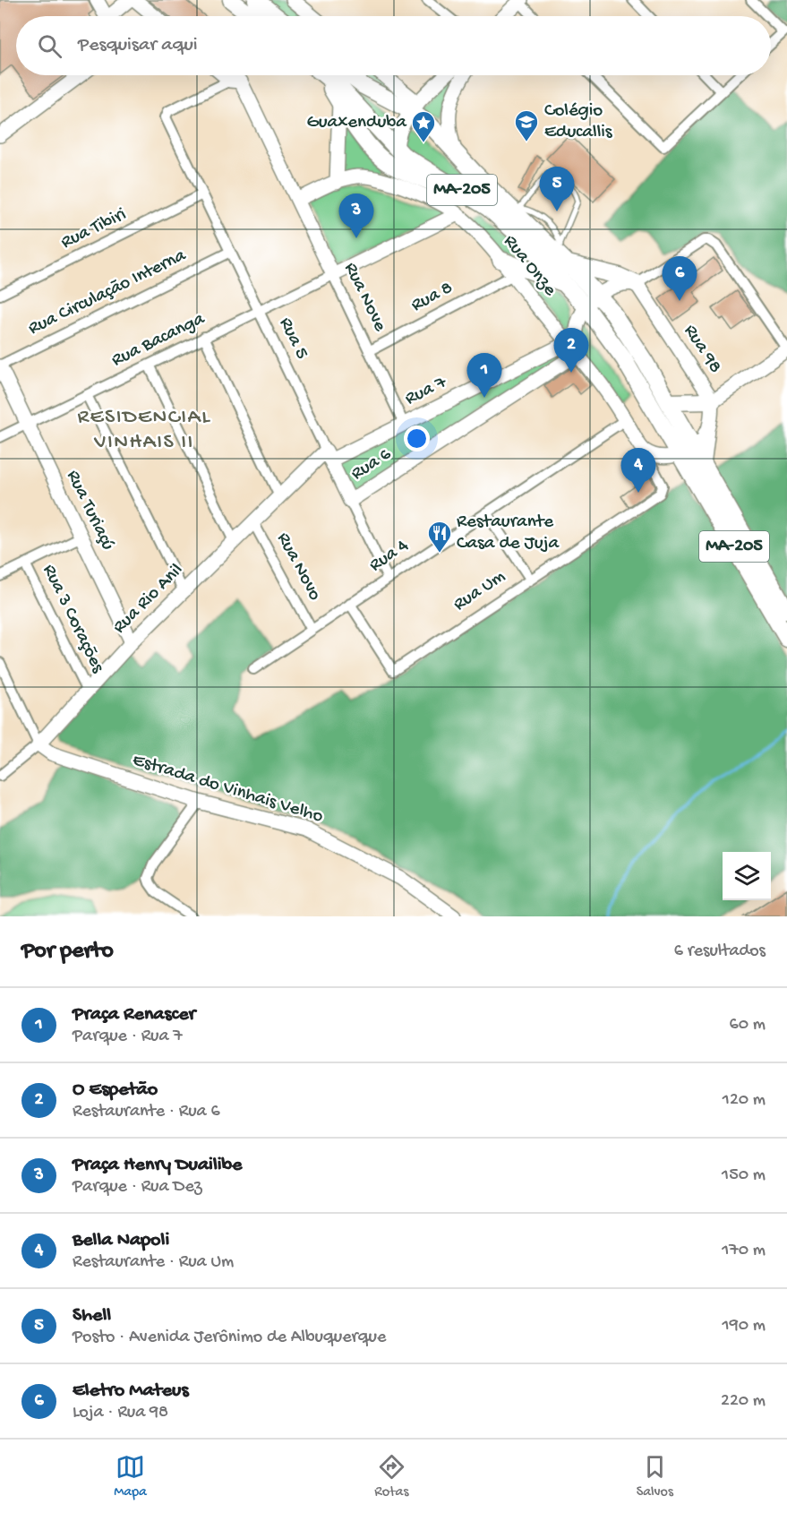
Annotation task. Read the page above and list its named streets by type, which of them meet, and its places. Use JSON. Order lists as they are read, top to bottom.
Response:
{
  "streets": {
    "main road": ["MA-205"],
    "street": [
      "Rua Tibiri",
      "Rua Onze",
      "Rua Circulação Interna",
      "Rua Nove",
      "Rua 8",
      "Rua 5",
      "Rua Bacanga",
      "Rua 98",
      "Rua 7",
      "Rua 6",
      "Rua Turiaçú",
      "Rua 4",
      "Rua Novo",
      "Rua Um",
      "Rua Rio Anil",
      "Rua 3 Corações",
      "Estrada do Vinhais Velho"
    ]
  },
  "crossings": [
    ["Rua Tibiri", "Rua 5"],
    ["Rua Onze", "Rua Nove"],
    ["Rua Onze", "Rua 8"],
    ["Rua Onze", "Rua 7"],
    ["Rua Circulação Interna", "Rua 5"],
    ["Rua Circulação Interna", "Rua Turiaçú"],
    ["Rua Nove", "Rua 8"],
    ["Rua Nove", "Rua 5"],
    ["Rua Nove", "Rua Bacanga"],
    ["Rua Nove", "Rua 7"],
    ["Rua 5", "Rua Bacanga"],
    ["Rua 5", "Rua 7"],
    ["Rua 5", "Rua 6"],
    ["Rua 5", "Rua 4"],
    ["Rua 5", "Rua Rio Anil"],
    ["Rua Bacanga", "Rua Turiaçú"],
    ["Rua 7", "Rua Rio Anil"],
    ["Rua Turiaçú", "Rua Rio Anil"],
    ["Rua 4", "Rua Novo"],
    ["Rua 4", "Rua Um"],
    ["Rua Novo", "Rua Rio Anil"],
    ["Rua Rio Anil", "Rua 3 Corações"],
    ["Rua Rio Anil", "Estrada do Vinhais Velho"]
  ],
  "districts": ["RESIDENCIAL VINHAIS II"],
  "places": {
    "school or university": ["Colégio Educallis"],
    "place": ["Guaxenduba"],
    "restaurant": ["Restaurante Casa de Juja"]
  },
  "page": {
    "search": "Pesquisar aqui",
    "pins": [
      "5",
      "3",
      "6",
      "2",
      "1",
      "4"
    ],
    "heading": ["Por perto", "6 resultados"],
    "list": [
      {
        "mark": "1",
        "name": "Praça Renascer",
        "note": "Parque · Rua 7",
        "value": "60 m"
      },
      {
        "mark": "2",
        "name": "O Espetão",
        "note": "Restaurante · Rua 6",
        "value": "120 m"
      },
      {
        "mark": "3",
        "name": "Praça Henry Duailibe",
        "note": "Parque · Rua Dez",
        "value": "150 m"
      },
      {
        "mark": "4",
        "name": "Bella Napoli",
        "note": "Restaurante · Rua Um",
        "value": "170 m"
      },
      {
        "mark": "5",
        "name": "Shell",
        "note": "Posto · Avenida Jerônimo de Albuquerque",
        "value": "190 m"
      },
      {
        "mark": "6",
        "name": "Eletro Mateus",
        "note": "Loja · Rua 98",
        "value": "220 m"
      }
    ],
    "nav": ["Mapa", "Rotas", "Salvos"]
  }
}
